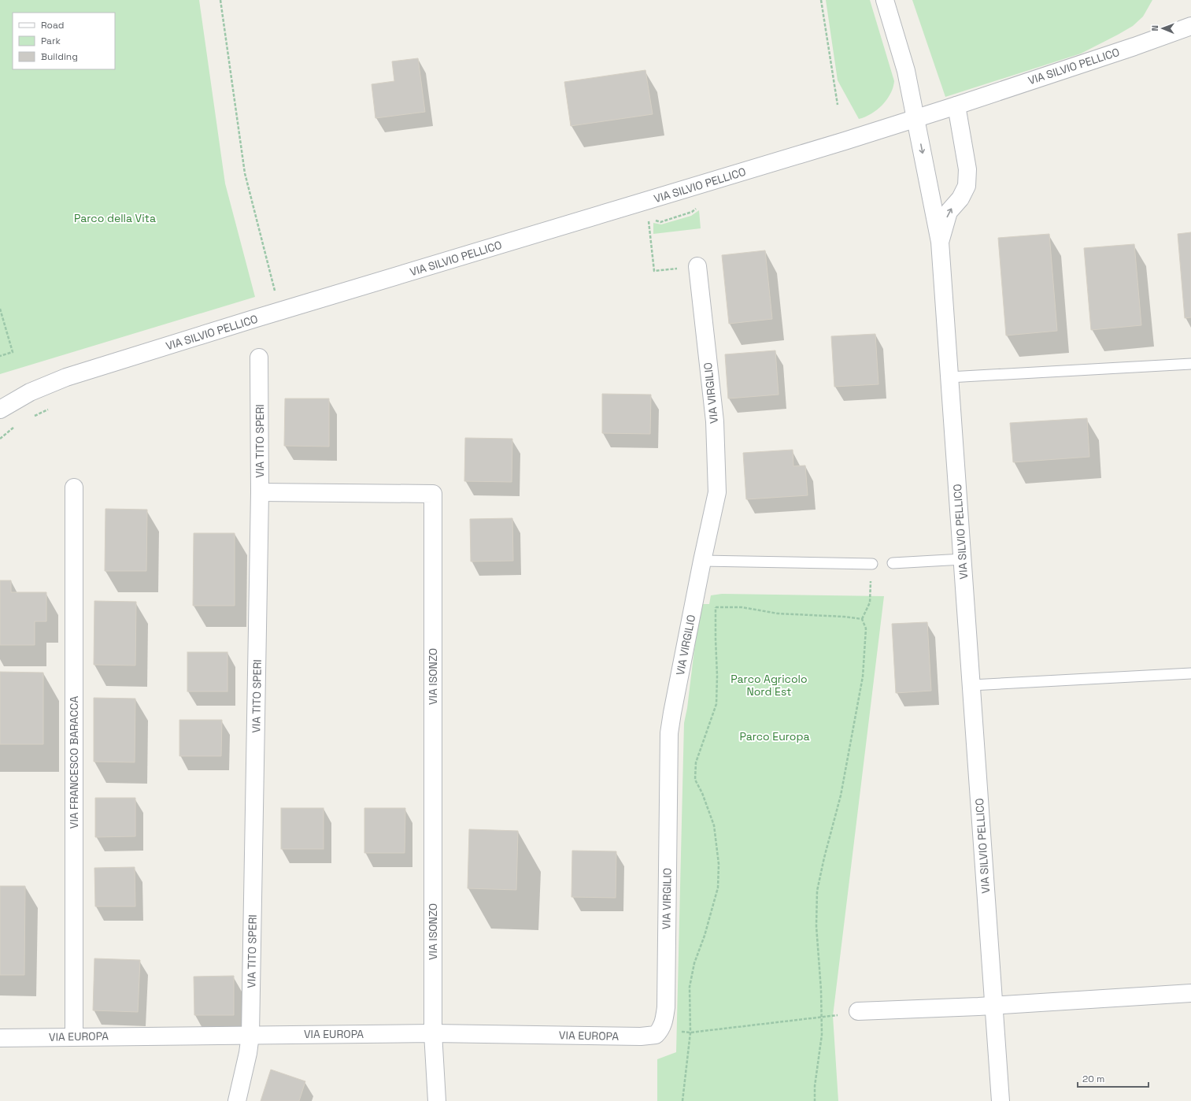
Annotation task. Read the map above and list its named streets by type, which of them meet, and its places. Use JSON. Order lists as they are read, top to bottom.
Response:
{
  "streets": {
    "street": [
      "VIA SILVIO PELLICO",
      "VIA VIRGILIO",
      "VIA TITO SPERI",
      "VIA ISONZO",
      "VIA FRANCESCO BARACCA",
      "VIA EUROPA"
    ]
  },
  "crossings": [
    ["VIA VIRGILIO", "VIA EUROPA"],
    ["VIA TITO SPERI", "VIA ISONZO"],
    ["VIA TITO SPERI", "VIA EUROPA"],
    ["VIA ISONZO", "VIA EUROPA"],
    ["VIA FRANCESCO BARACCA", "VIA EUROPA"]
  ],
  "parks": ["Parco della Vita", "Parco Agricolo Nord Est", "Parco Europa"],
  "legend": ["Road", "Park", "Building"],
  "scale_bar": "20 m",
  "north": "left"
}
